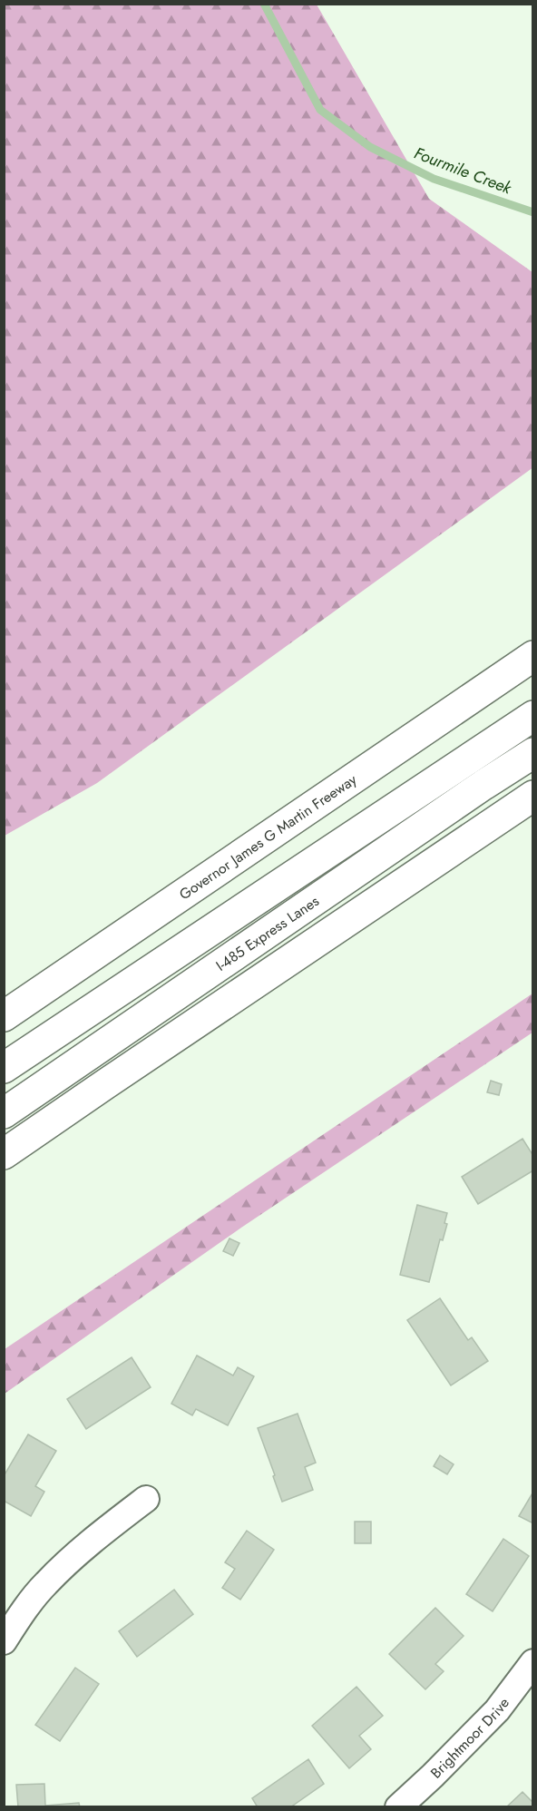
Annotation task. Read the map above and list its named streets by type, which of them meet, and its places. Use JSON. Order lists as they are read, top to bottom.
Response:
{
  "streets": {
    "highway": ["Governor James G Martin Freeway", "I-485 Express Lanes"],
    "street": ["Brightmoor Drive"]
  },
  "water": ["Fourmile Creek"]
}
